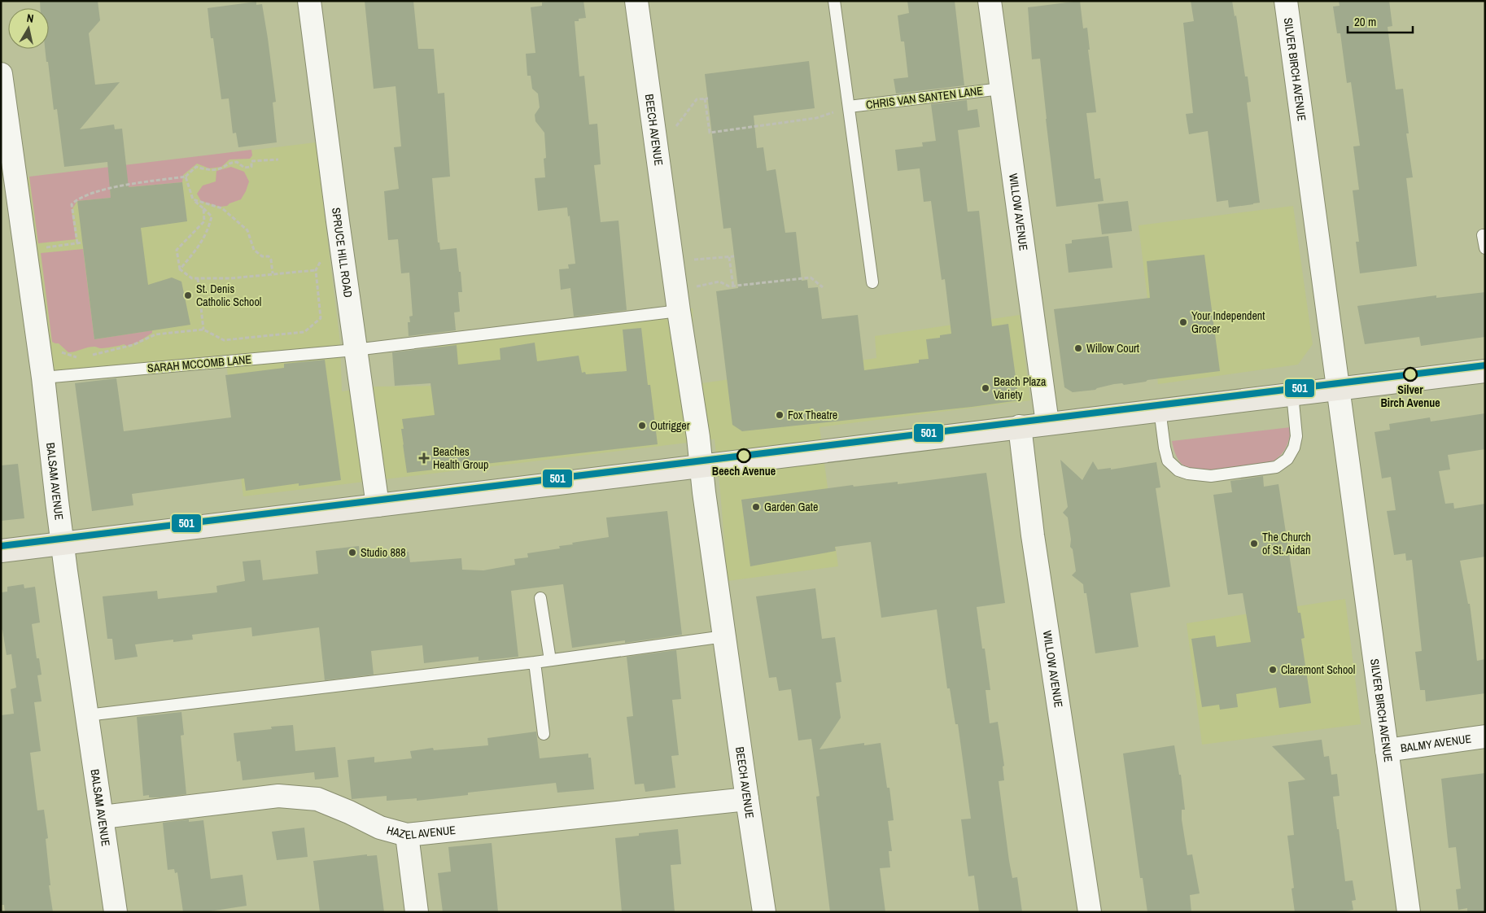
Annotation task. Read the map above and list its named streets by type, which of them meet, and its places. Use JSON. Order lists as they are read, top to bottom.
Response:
{
  "streets": {
    "street": [
      "SILVER BIRCH AVENUE",
      "BEECH AVENUE",
      "WILLOW AVENUE",
      "SPRUCE HILL ROAD",
      "BALSAM AVENUE",
      "BALMY AVENUE",
      "HAZEL AVENUE"
    ],
    "lane": ["CHRIS VAN SANTEN LANE", "SARAH MCCOMB LANE"]
  },
  "crossings": [
    ["SILVER BIRCH AVENUE", "BALMY AVENUE"],
    ["CHRIS VAN SANTEN LANE", "WILLOW AVENUE"],
    ["BEECH AVENUE", "SARAH MCCOMB LANE"],
    ["BEECH AVENUE", "HAZEL AVENUE"],
    ["SPRUCE HILL ROAD", "SARAH MCCOMB LANE"],
    ["SARAH MCCOMB LANE", "BALSAM AVENUE"],
    ["BALSAM AVENUE", "HAZEL AVENUE"]
  ],
  "places": {
    "other": [
      "St. Denis Catholic School",
      "Your Independent Grocer",
      "Willow Court",
      "Silver Birch Avenue",
      "Beach Plaza Variety",
      "Fox Theatre",
      "Outrigger",
      "Beech Avenue",
      "Garden Gate",
      "The Church of St. Aidan",
      "Studio 888",
      "Claremont School"
    ],
    "health": ["Beaches Health Group"]
  },
  "lines": ["transit line 501"],
  "scale_bar": "20 m",
  "north": "top"
}
